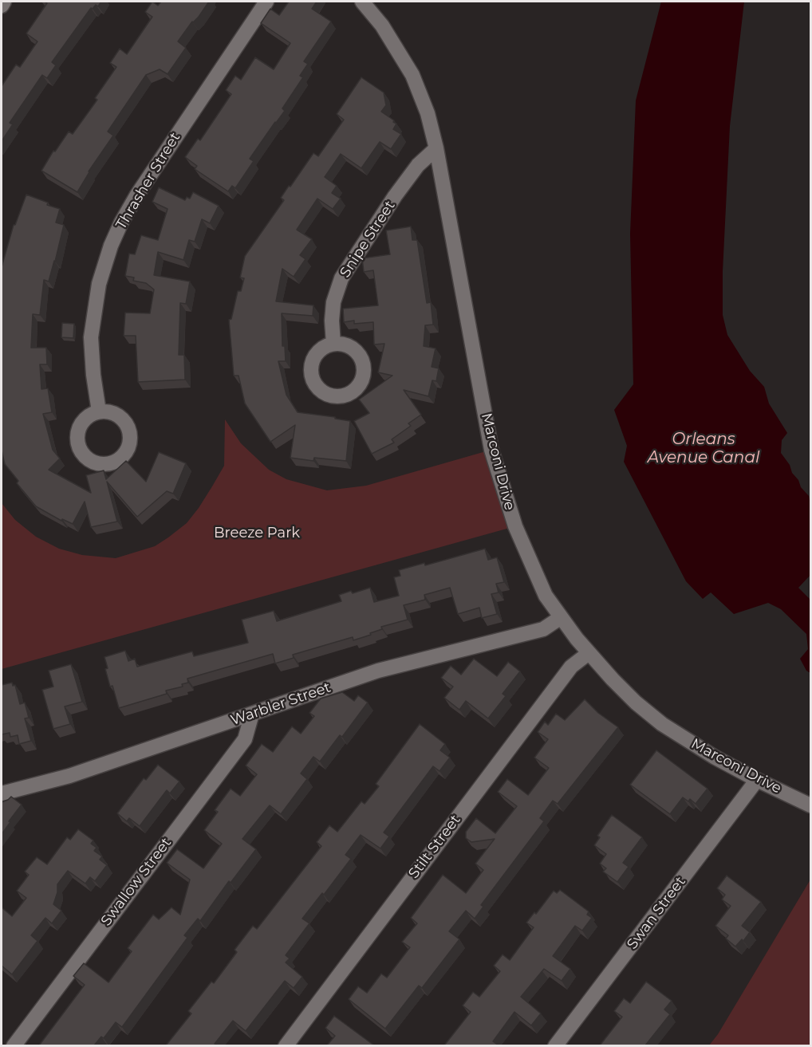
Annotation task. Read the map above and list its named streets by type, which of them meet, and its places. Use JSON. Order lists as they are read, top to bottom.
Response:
{
  "streets": {
    "street": [
      "Thrasher Street",
      "Snipe Street",
      "Marconi Drive",
      "Warbler Street",
      "Stilt Street",
      "Swallow Street",
      "Swan Street"
    ]
  },
  "crossings": [
    ["Snipe Street", "Marconi Drive"],
    ["Marconi Drive", "Warbler Street"],
    ["Marconi Drive", "Stilt Street"],
    ["Marconi Drive", "Swan Street"],
    ["Warbler Street", "Swallow Street"]
  ],
  "water": ["Orleans Avenue Canal"],
  "parks": ["Breeze Park"]
}
